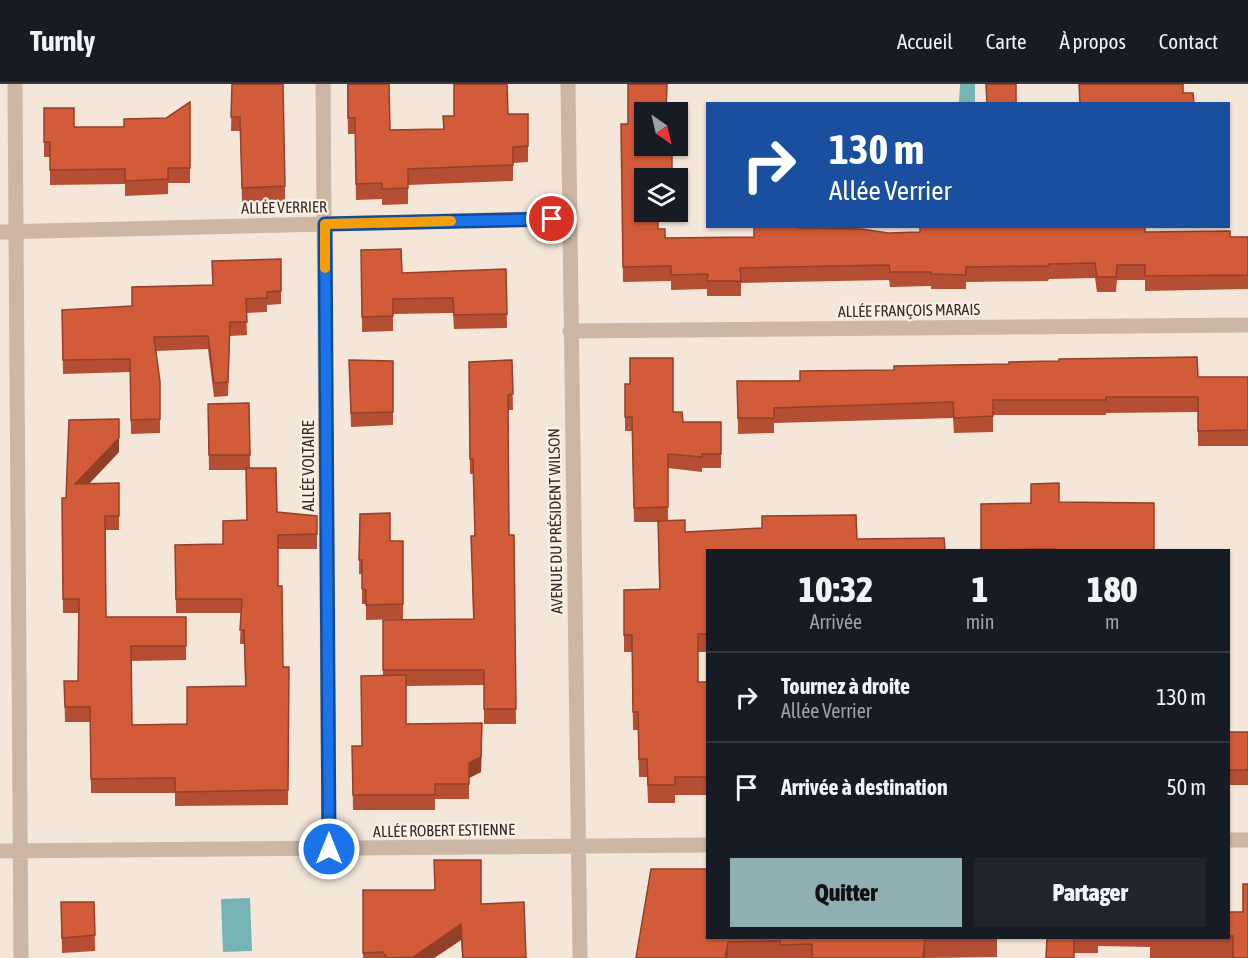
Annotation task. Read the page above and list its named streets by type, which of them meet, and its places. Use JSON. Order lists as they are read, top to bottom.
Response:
{
  "streets": {
    "street": [
      "ALLÉE VERRIER",
      "ALLÉE FRANÇOIS MARAIS",
      "ALLÉE VOLTAIRE",
      "AVENUE DU PRÉSIDENT WILSON",
      "ALLÉE ROBERT ESTIENNE"
    ]
  },
  "crossings": [
    ["ALLÉE VERRIER", "ALLÉE VOLTAIRE"],
    ["ALLÉE VERRIER", "AVENUE DU PRÉSIDENT WILSON"],
    ["ALLÉE FRANÇOIS MARAIS", "AVENUE DU PRÉSIDENT WILSON"],
    ["ALLÉE VOLTAIRE", "ALLÉE ROBERT ESTIENNE"],
    ["AVENUE DU PRÉSIDENT WILSON", "ALLÉE ROBERT ESTIENNE"]
  ],
  "north": "bottom right",
  "page": {
    "header": "Turnly",
    "nav": [
      "Accueil",
      "Carte",
      "À propos",
      "Contact"
    ],
    "turn": ["130 m", "Allée Verrier"],
    "eta": [
      "10:32",
      "Arrivée",
      "1",
      "min",
      "180",
      "m"
    ],
    "list": [
      {
        "name": "Tournez à droite",
        "note": "Allée Verrier",
        "value": "130 m"
      },
      {
        "name": "Arrivée à destination",
        "value": "50 m"
      }
    ],
    "buttons": ["Quitter", "Partager"]
  }
}
